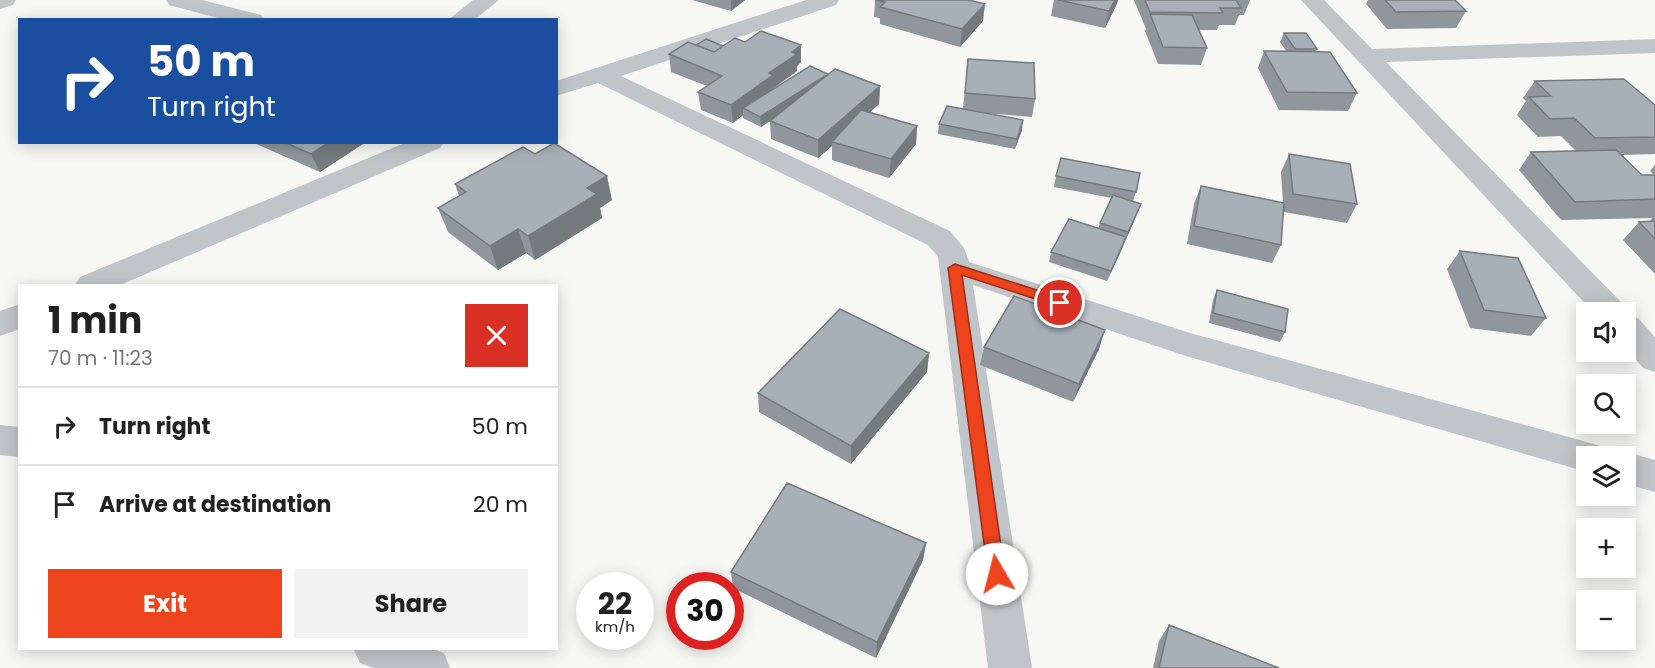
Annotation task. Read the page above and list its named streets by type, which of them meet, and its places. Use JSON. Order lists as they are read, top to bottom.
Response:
{
  "page": {
    "turn": ["50 m", "Turn right"],
    "heading": ["1 min", "70 m · 11:23"],
    "map_buttons": ["+", "−"],
    "list": [
      {
        "name": "Turn right",
        "value": "50 m"
      },
      {
        "name": "Arrive at destination",
        "value": "20 m"
      }
    ],
    "buttons": ["Exit", "Share"],
    "speed": "22 km/h",
    "limit": "30"
  }
}
